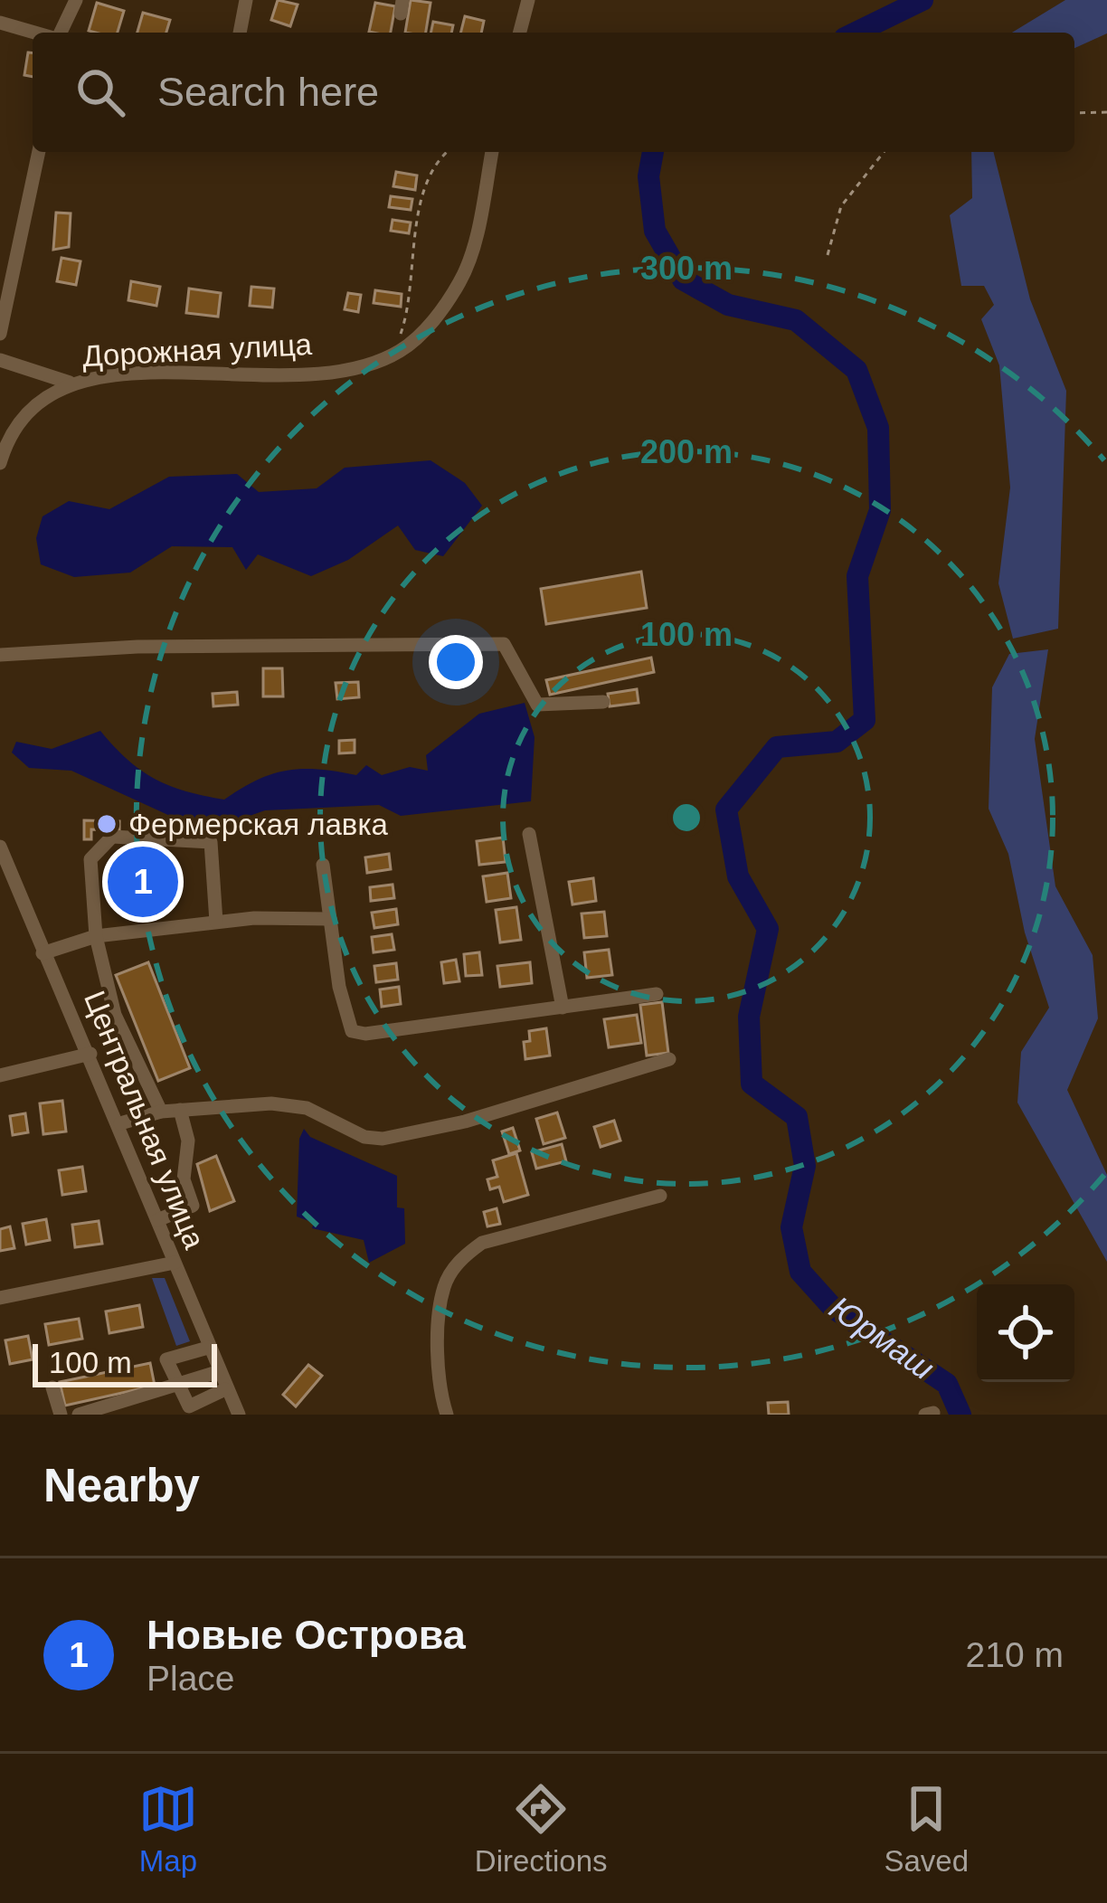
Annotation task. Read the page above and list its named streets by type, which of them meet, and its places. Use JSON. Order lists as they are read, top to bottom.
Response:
{
  "streets": {
    "street": ["Дорожная улица", "Центральная улица"]
  },
  "water": ["Юрмаш"],
  "places": ["Фермерская лавка"],
  "scale_bar": "100 m",
  "page": {
    "search": "Search here",
    "pins": "1",
    "scale": "100 m",
    "heading": "Nearby",
    "list": [
      {
        "mark": "1",
        "name": "Новые Острова",
        "note": "Place",
        "value": "210 m"
      }
    ],
    "nav": ["Map", "Directions", "Saved"]
  },
  "rings": ["300 m", "200 m", "100 m"]
}
